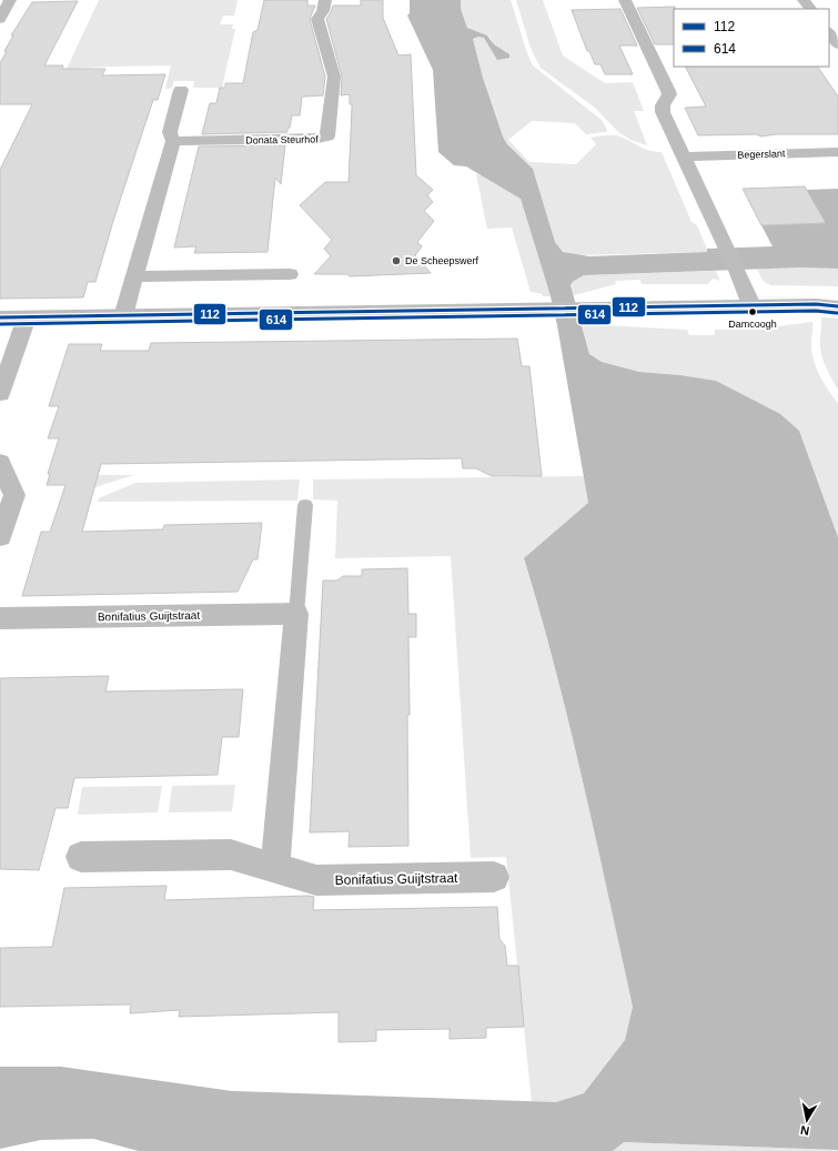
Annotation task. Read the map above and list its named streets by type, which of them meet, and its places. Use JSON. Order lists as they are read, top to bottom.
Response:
{
  "streets": {
    "street": ["Donata Steurhof", "Begerslant", "Bonifatius Guijtstraat"]
  },
  "places": ["De Scheepswerf", "Damcoogh"],
  "lines": ["transit line 112", "transit line 614"],
  "legend": ["112", "614"],
  "north": "bottom"
}
